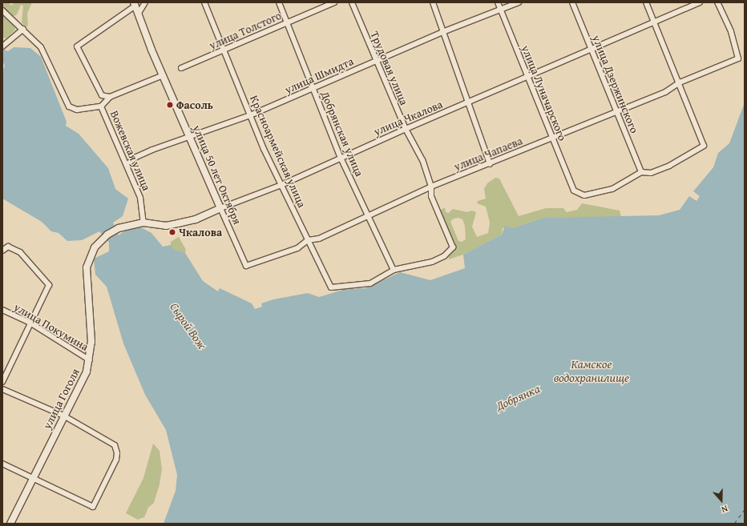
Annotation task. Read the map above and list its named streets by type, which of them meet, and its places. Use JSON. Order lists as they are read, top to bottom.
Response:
{
  "streets": {
    "main road": ["улица Чкалова", "улица 50 лет Октября", "улица Гоголя"],
    "street": [
      "улица Толстого",
      "Трудовая улица",
      "улица Шмидта",
      "улица Дзержинского",
      "улица Луначарского",
      "Добрянская улица",
      "Вожевская улица",
      "Красноармейская улица",
      "улица Чапаева",
      "улица Покумина"
    ]
  },
  "crossings": [
    ["улица Толстого", "Добрянская улица"],
    ["улица Толстого", "Красноармейская улица"],
    ["Трудовая улица", "улица Шмидта"],
    ["Трудовая улица", "улица Чкалова"],
    ["Трудовая улица", "Добрянская улица"],
    ["Трудовая улица", "Красноармейская улица"],
    ["Трудовая улица", "улица Чапаева"],
    ["улица Шмидта", "улица Луначарского"],
    ["улица Шмидта", "Добрянская улица"],
    ["улица Шмидта", "Вожевская улица"],
    ["улица Шмидта", "Красноармейская улица"],
    ["улица Шмидта", "улица 50 лет Октября"],
    ["улица Дзержинского", "улица Луначарского"],
    ["улица Дзержинского", "улица Чкалова"],
    ["улица Дзержинского", "улица Чапаева"],
    ["улица Луначарского", "улица Чкалова"],
    ["улица Луначарского", "улица Чапаева"],
    ["улица Чкалова", "Добрянская улица"],
    ["улица Чкалова", "Вожевская улица"],
    ["улица Чкалова", "Красноармейская улица"],
    ["улица Чкалова", "улица 50 лет Октября"],
    ["улица Чкалова", "улица Гоголя"],
    ["Добрянская улица", "Красноармейская улица"],
    ["Добрянская улица", "улица Чапаева"],
    ["Вожевская улица", "улица 50 лет Октября"],
    ["Красноармейская улица", "улица Чапаева"],
    ["улица Чапаева", "улица 50 лет Октября"],
    ["улица Покумина", "улица Гоголя"]
  ],
  "water": ["Сырой Вож", "Камское водохранилище", "Добрянка"],
  "places": ["Фасоль", "Чкалова"],
  "north": "bottom"
}
